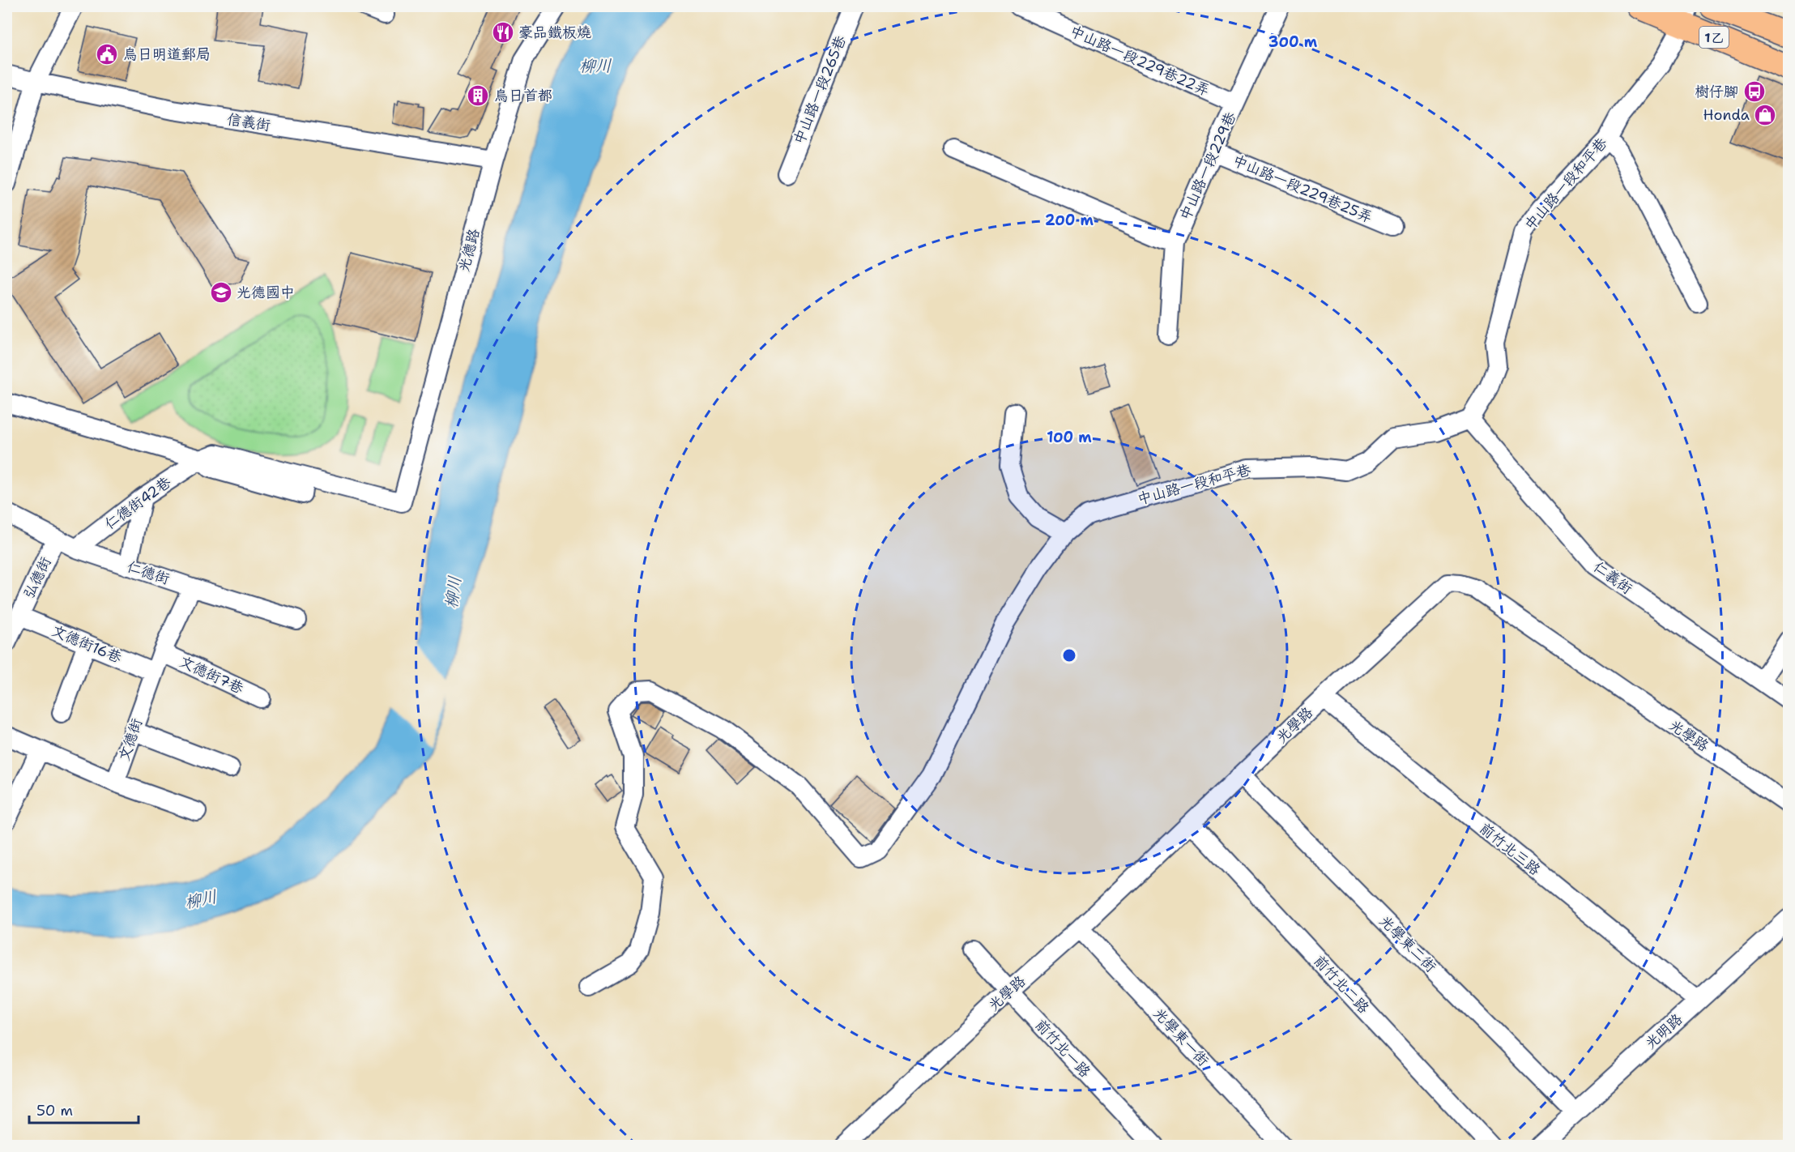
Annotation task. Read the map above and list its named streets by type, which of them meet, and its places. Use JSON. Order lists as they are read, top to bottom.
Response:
{
  "streets": {
    "main road": ["1乙"],
    "street": [
      "中山路一段229巷22弄",
      "中山路一段265巷",
      "信義街",
      "中山路一段229巷",
      "中山路一段和平巷",
      "中山路一段229巷25弄",
      "光德路",
      "仁德街42巷",
      "仁德街",
      "弘德街",
      "仁義街",
      "文德街16巷",
      "文德街7巷",
      "光學路",
      "文德街",
      "前竹北三路",
      "光學東二街",
      "前竹北二路",
      "光明路",
      "光學東一街",
      "前竹北一路"
    ]
  },
  "crossings": [
    ["1乙", "中山路一段和平巷"],
    ["中山路一段229巷22弄", "中山路一段229巷"],
    ["信義街", "光德路"],
    ["中山路一段229巷", "中山路一段229巷25弄"],
    ["中山路一段和平巷", "仁義街"],
    ["光德路", "仁德街42巷"],
    ["仁德街42巷", "仁德街"],
    ["仁德街", "弘德街"],
    ["仁德街", "文德街"],
    ["弘德街", "文德街16巷"],
    ["文德街16巷", "文德街"],
    ["文德街7巷", "文德街"],
    ["光學路", "前竹北三路"],
    ["光學路", "光學東二街"],
    ["光學路", "前竹北二路"],
    ["光學路", "光學東一街"],
    ["光學路", "前竹北一路"],
    ["前竹北三路", "光明路"],
    ["光學東二街", "光明路"]
  ],
  "water": ["柳川"],
  "places": {
    "restaurant": ["豪品鐵板燒"],
    "public building": ["烏日明道郵局"],
    "bus stop": ["樹仔腳"],
    "building": ["烏日首都"],
    "shop": ["Honda"],
    "school or university": ["光德國中"]
  },
  "scale_bar": "50 m",
  "rings": ["300 m", "200 m", "100 m"]
}
